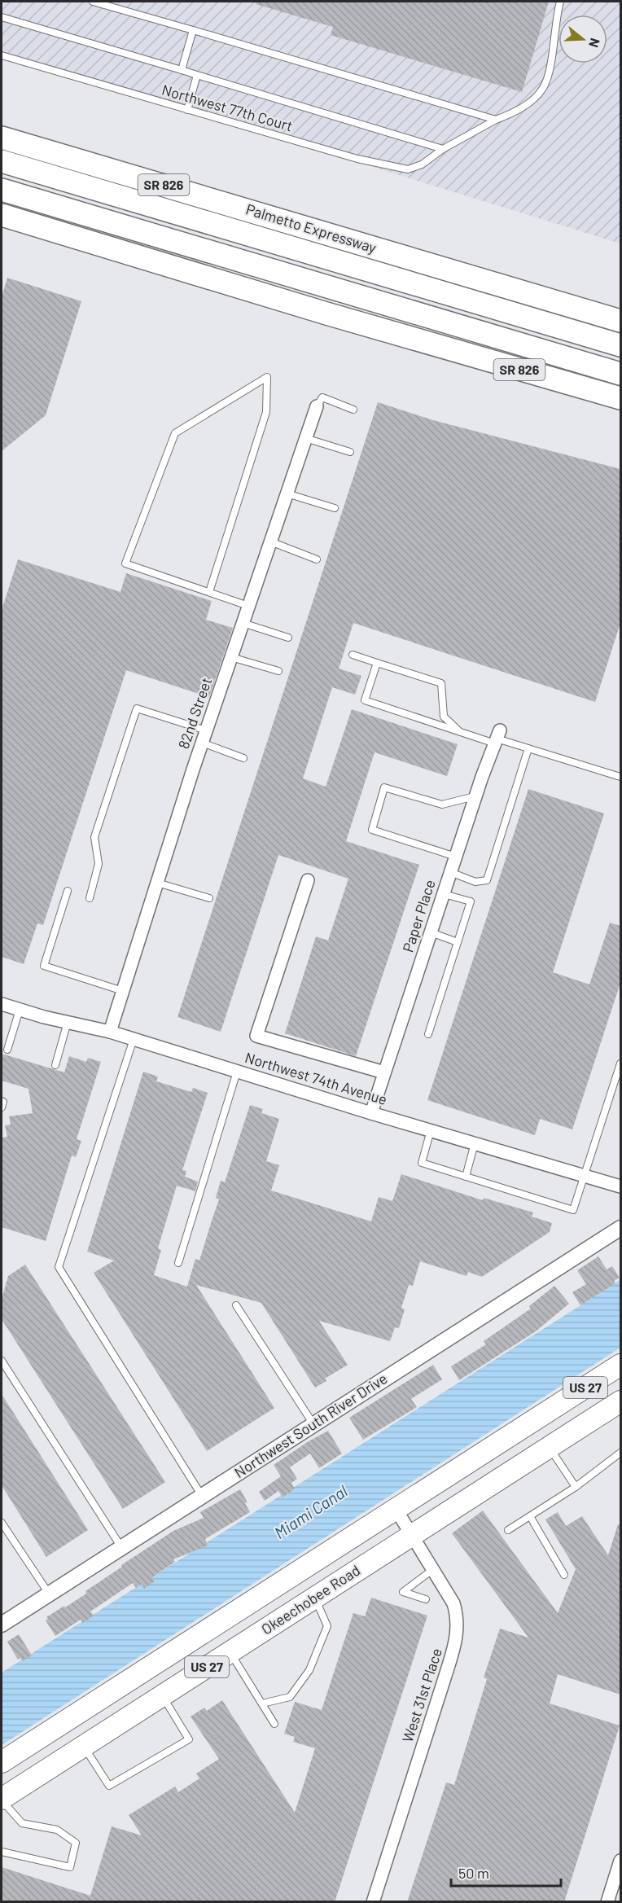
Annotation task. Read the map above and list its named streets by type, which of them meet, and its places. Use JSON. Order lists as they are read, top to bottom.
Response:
{
  "streets": {
    "highway": [
      "SR 826",
      "Palmetto Expressway",
      "US 27",
      "Okeechobee Road"
    ],
    "street": [
      "82nd Street",
      "Paper Place",
      "Northwest 74th Avenue",
      "Northwest South River Drive",
      "West 31st Place"
    ],
    "lane": ["Northwest 77th Court"]
  },
  "crossings": [
    ["82nd Street", "Northwest 74th Avenue"],
    ["Paper Place", "Northwest 74th Avenue"],
    ["US 27", "West 31st Place"],
    ["Okeechobee Road", "West 31st Place"]
  ],
  "water": ["Miami Canal"],
  "scale_bar": "50 m",
  "north": "right"
}
